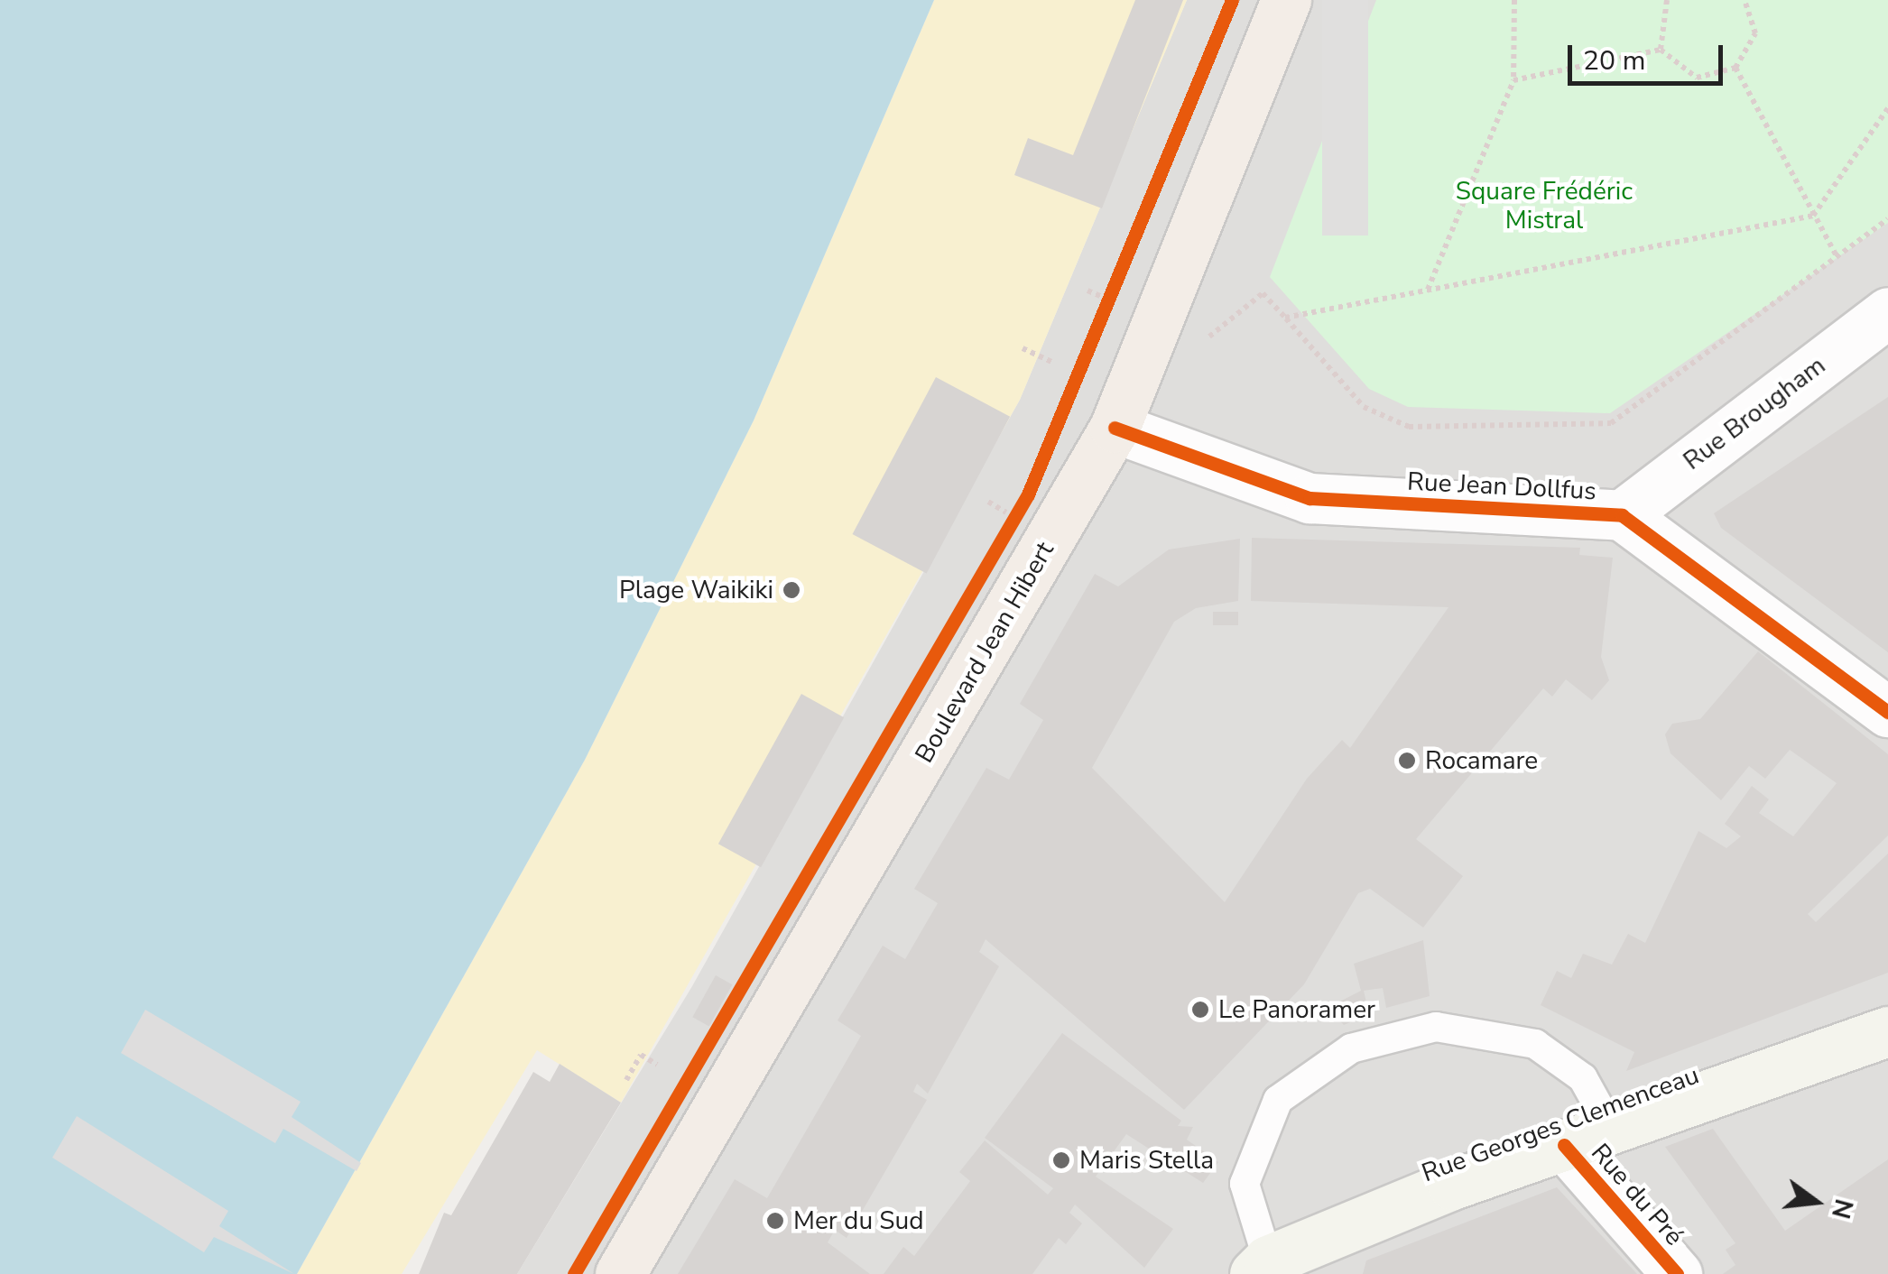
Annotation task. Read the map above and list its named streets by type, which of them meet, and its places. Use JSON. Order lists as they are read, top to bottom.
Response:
{
  "streets": {
    "main road": ["Boulevard Jean Hibert", "Rue Georges Clemenceau"],
    "street": ["Rue Brougham", "Rue Jean Dollfus", "Rue du Pré"]
  },
  "crossings": [
    ["Rue Brougham", "Rue Jean Dollfus"],
    ["Rue Jean Dollfus", "Boulevard Jean Hibert"],
    ["Rue Georges Clemenceau", "Rue du Pré"]
  ],
  "parks": ["Square Frédéric Mistral"],
  "places": [
    "Plage Waikiki",
    "Rocamare",
    "Le Panoramer",
    "Maris Stella",
    "Mer du Sud"
  ],
  "scale_bar": "20 m",
  "north": "right"
}
